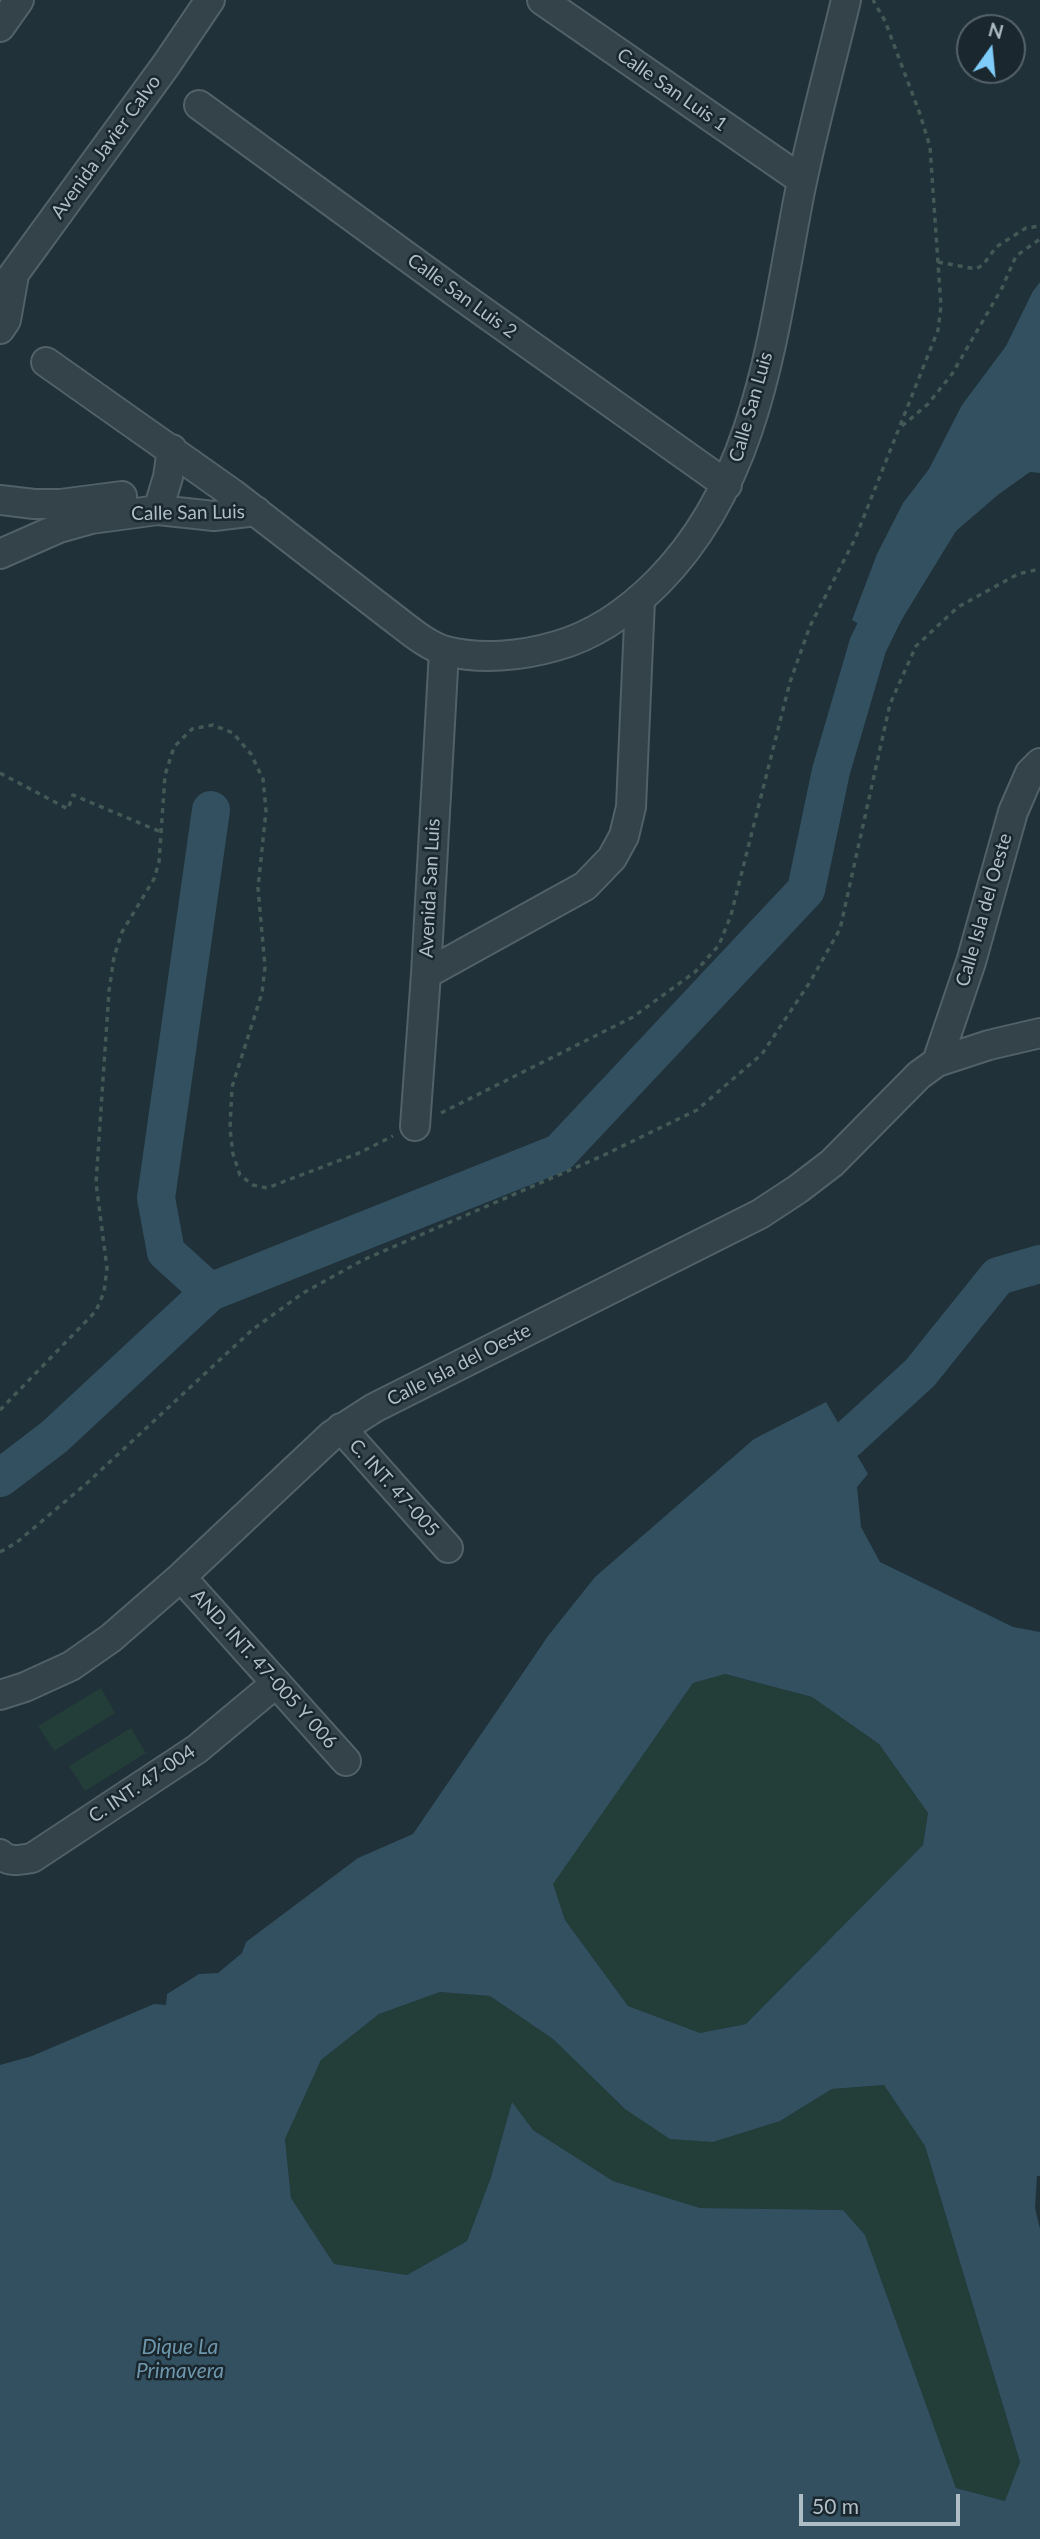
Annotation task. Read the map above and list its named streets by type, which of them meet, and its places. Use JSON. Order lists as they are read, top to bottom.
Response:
{
  "streets": {
    "street": [
      "Calle San Luis 1",
      "Avenida Javier Calvo",
      "Calle San Luis 2",
      "Calle San Luis",
      "Avenida San Luis",
      "Calle Isla del Oeste",
      "C. INT. 47-005",
      "AND. INT. 47-005 Y 006",
      "C. INT. 47-004"
    ]
  },
  "crossings": [
    ["Calle San Luis 1", "Calle San Luis"],
    ["Calle San Luis 2", "Calle San Luis"],
    ["Calle San Luis", "Avenida San Luis"],
    ["Calle Isla del Oeste", "C. INT. 47-005"],
    ["Calle Isla del Oeste", "AND. INT. 47-005 Y 006"],
    ["AND. INT. 47-005 Y 006", "C. INT. 47-004"]
  ],
  "water": ["Dique La Primavera"],
  "scale_bar": "50 m",
  "north": "top"
}
